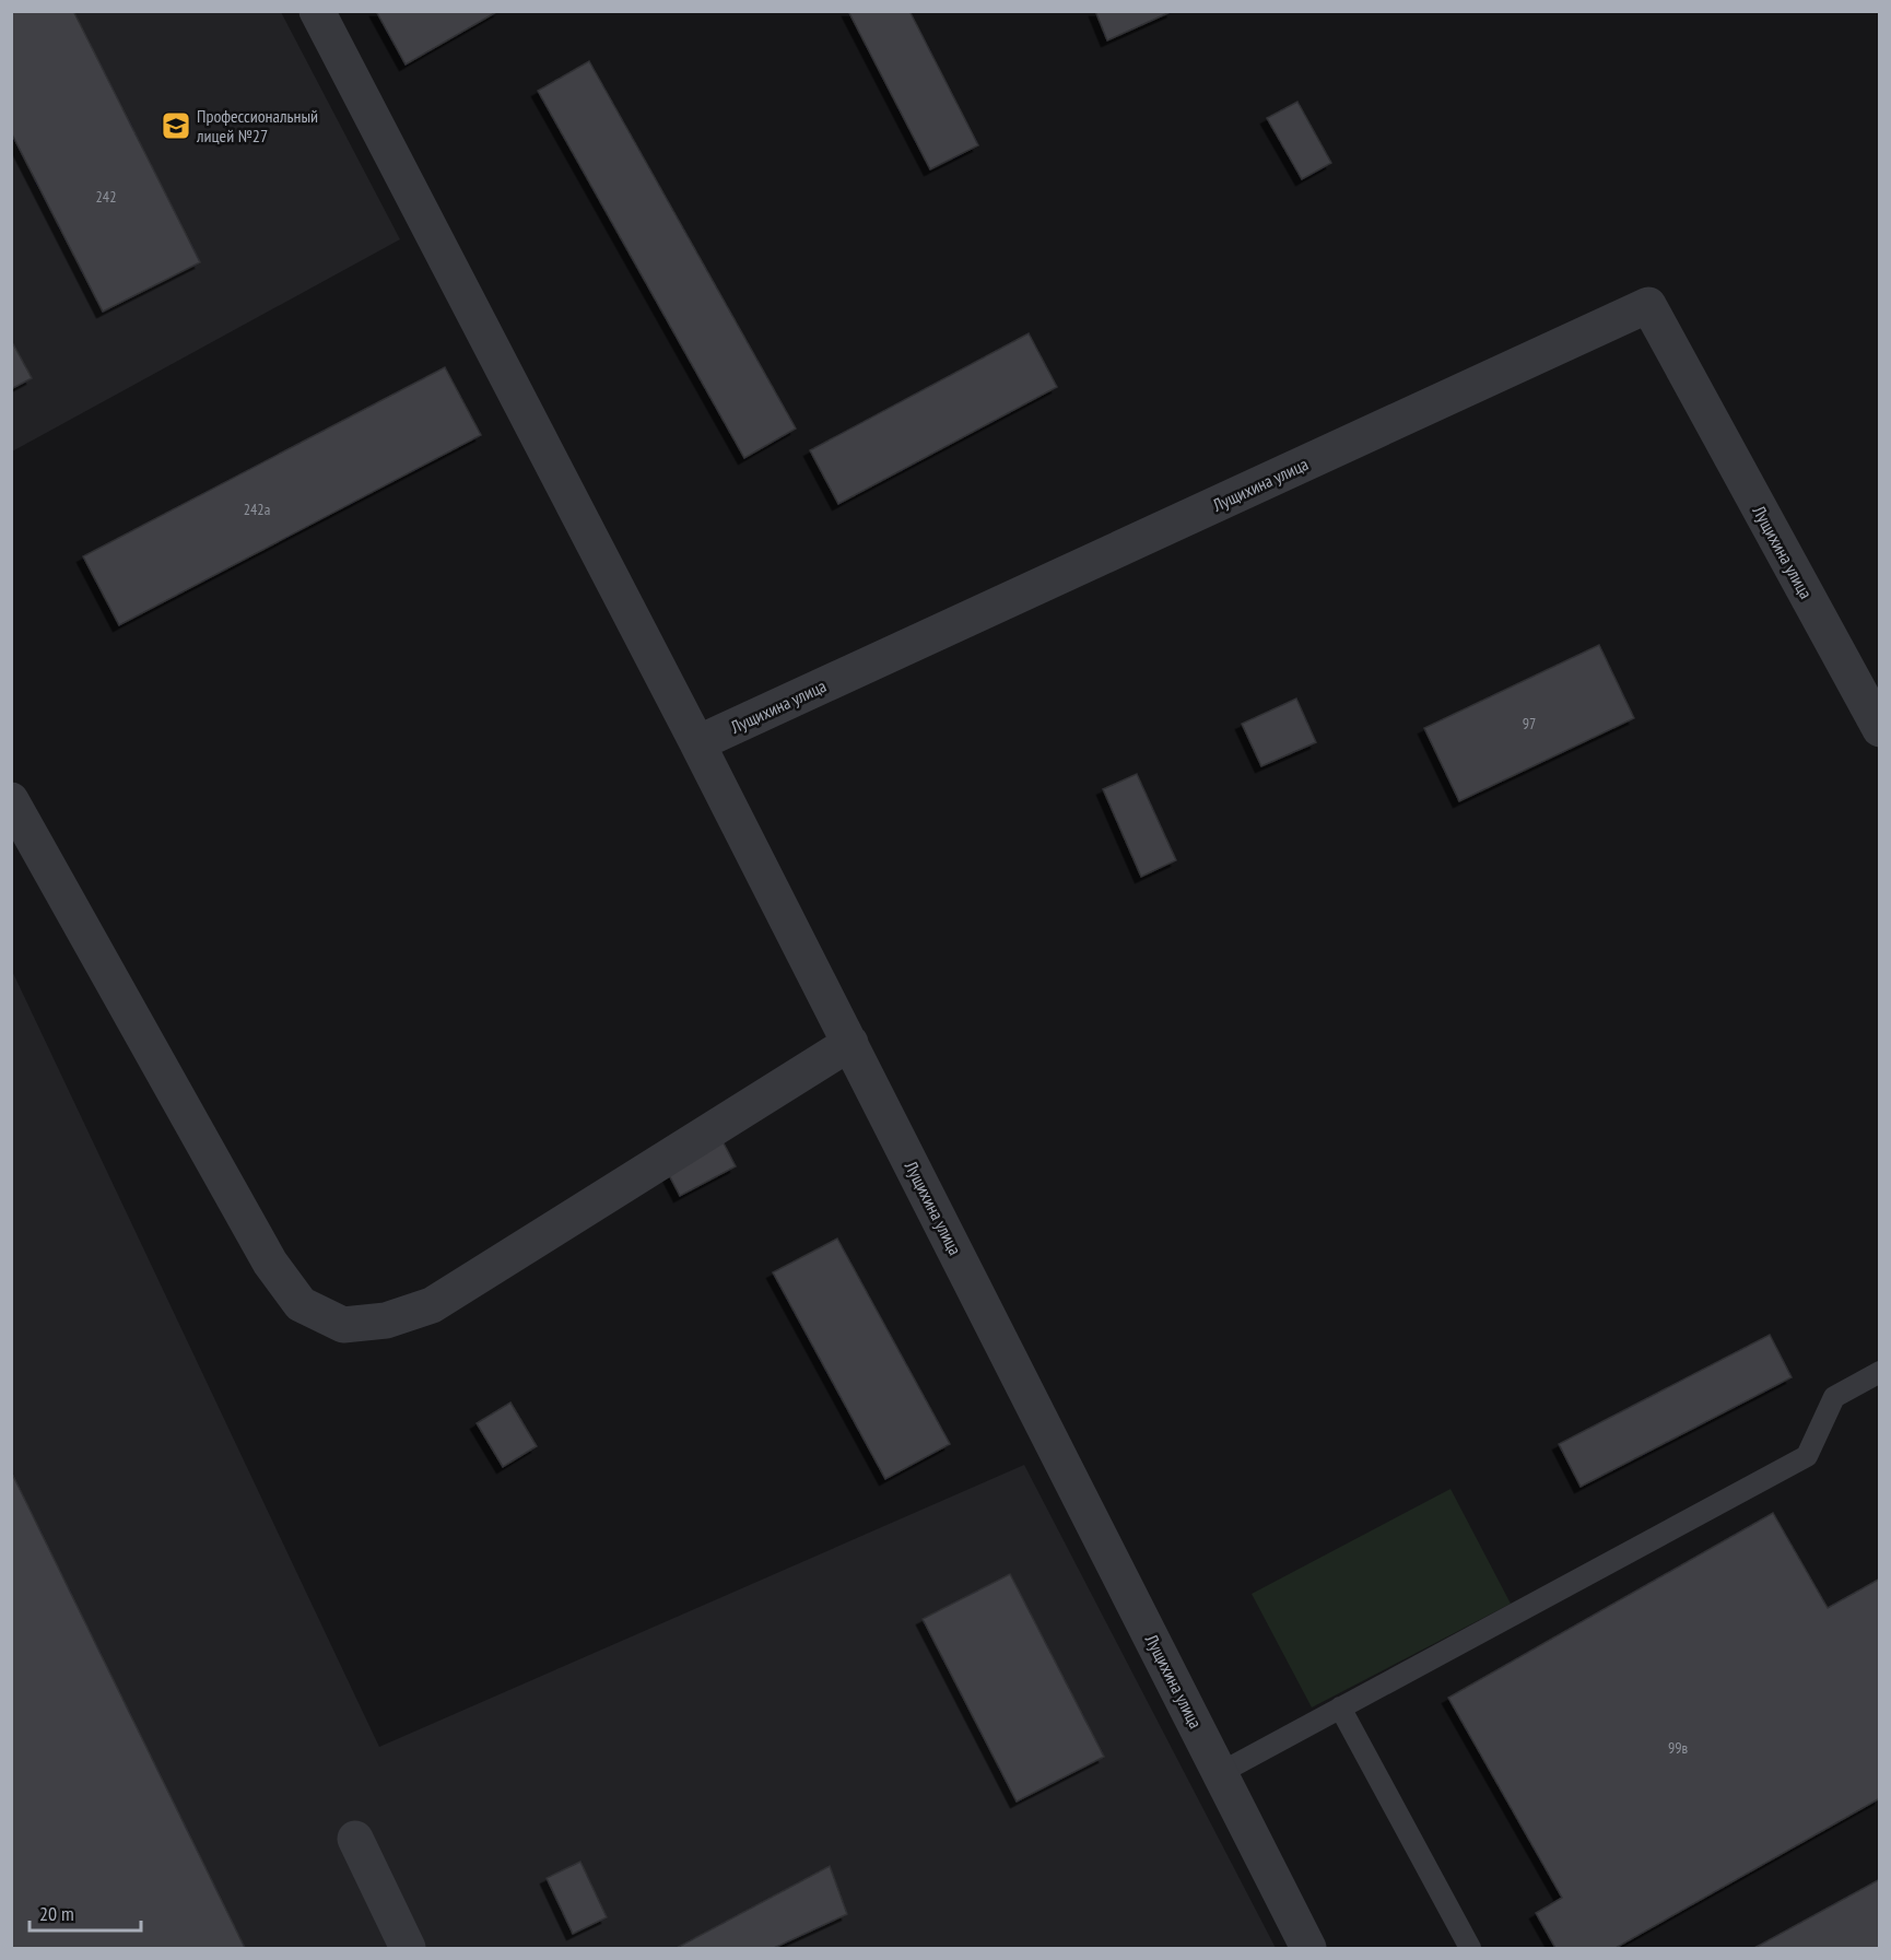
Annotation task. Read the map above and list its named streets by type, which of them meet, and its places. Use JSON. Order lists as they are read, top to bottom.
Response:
{
  "streets": {
    "street": ["Лущихина улица"]
  },
  "places": {
    "school or university": ["Профессиональный лицей №27"]
  },
  "house_numbers": [
    "242",
    "242а",
    "97",
    "99в"
  ],
  "scale_bar": "20 m"
}
